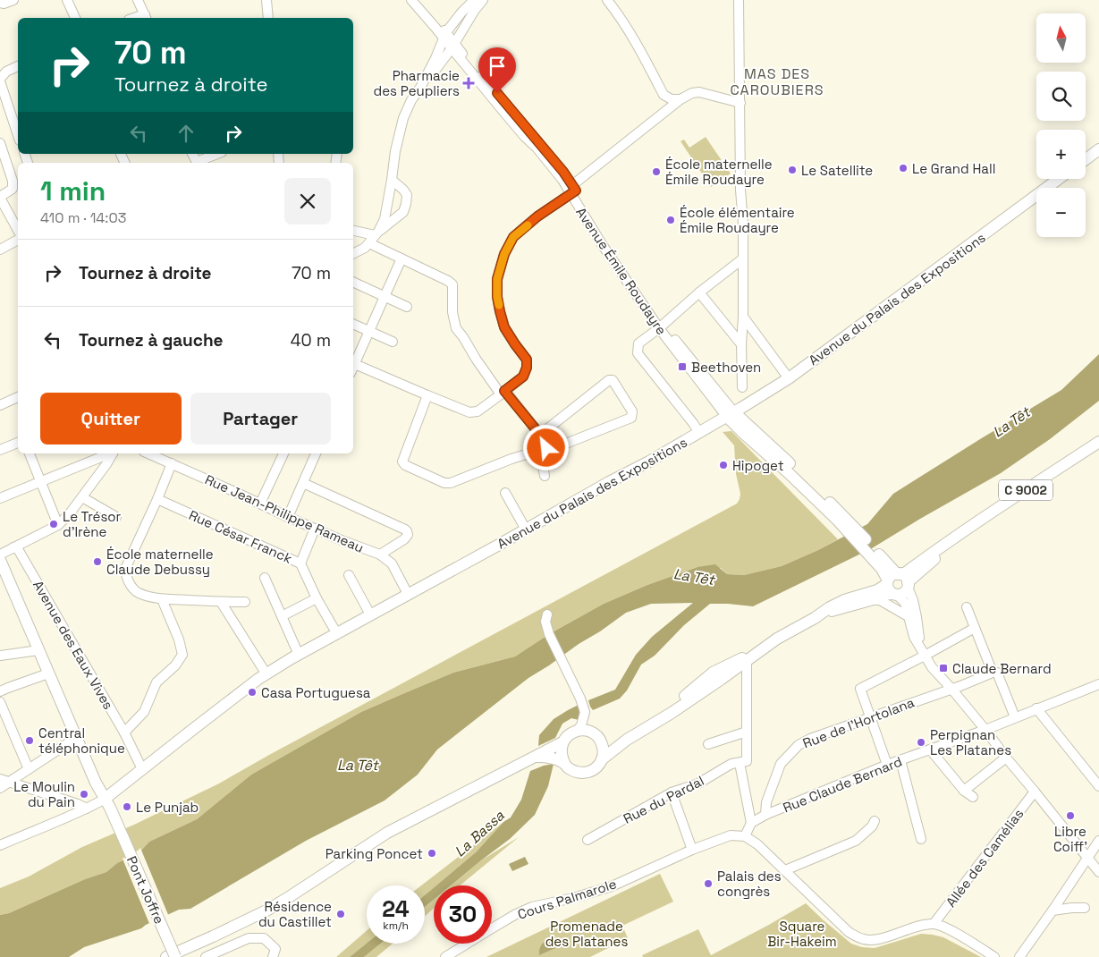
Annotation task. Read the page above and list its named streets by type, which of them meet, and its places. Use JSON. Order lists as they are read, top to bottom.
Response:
{
  "streets": {
    "main road": [
      "Avenue Émile Roudayre",
      "Avenue du Palais des Expositions",
      "C 9002",
      "Pont Joffre"
    ],
    "street": [
      "Rue Jean-Philippe Rameau",
      "Rue César Franck",
      "Avenue des Eaux Vives",
      "Rue de l'Hortolana",
      "Rue Claude Bernard",
      "Rue du Pardal",
      "Allée des Camélias",
      "Cours Palmarole"
    ]
  },
  "crossings": [
    ["Avenue Émile Roudayre", "Avenue du Palais des Expositions"],
    ["Avenue Émile Roudayre", "C 9002"],
    ["Avenue du Palais des Expositions", "Rue César Franck"],
    ["Avenue du Palais des Expositions", "Avenue des Eaux Vives"],
    ["Avenue du Palais des Expositions", "Pont Joffre"],
    ["Rue de l'Hortolana", "Rue Claude Bernard"]
  ],
  "districts": ["MAS DES CAROUBIERS"],
  "water": ["La Têt", "La Bassa"],
  "parks": ["Promenade des Platanes", "Square Bir-Hakeim"],
  "places": {
    "health": ["Pharmacie des Peupliers"],
    "other": [
      "Le Grand Hall",
      "Le Satellite",
      "École maternelle Émile Roudayre",
      "École élémentaire Émile Roudayre",
      "Hipoget",
      "Le Trésor d'Irène",
      "École maternelle Claude Debussy",
      "Casa Portuguesa",
      "Central téléphonique",
      "Perpignan Les Platanes",
      "Le Moulin du Pain",
      "Le Punjab",
      "Libre Coiff'",
      "Parking Poncet",
      "Palais des congrès",
      "Résidence du Castillet"
    ],
    "transit": ["Beethoven", "Claude Bernard"]
  },
  "north": "top",
  "page": {
    "map_buttons": ["+", "−"],
    "turn": ["70 m", "Tournez à droite"],
    "heading": ["1 min", "410 m · 14:03"],
    "list": [
      {
        "name": "Tournez à droite",
        "value": "70 m"
      },
      {
        "name": "Tournez à gauche",
        "value": "40 m"
      }
    ],
    "buttons": ["Quitter", "Partager"],
    "speed": "24 km/h",
    "limit": "30"
  }
}
